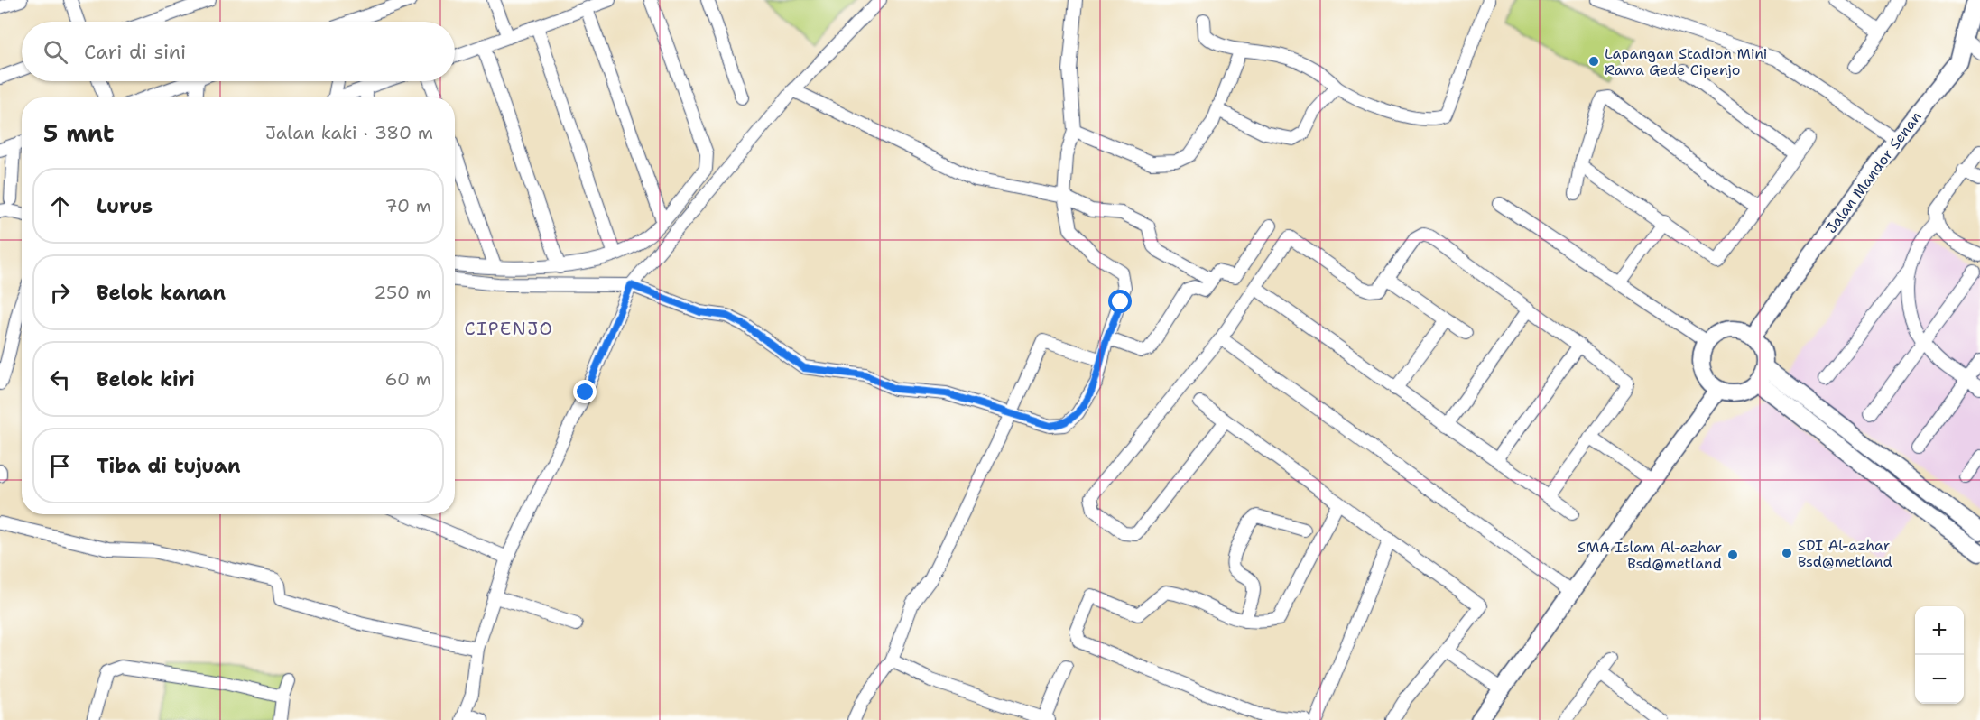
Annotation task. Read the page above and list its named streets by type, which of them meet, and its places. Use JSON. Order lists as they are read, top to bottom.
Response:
{
  "streets": {
    "street": ["Jalan Mandor Senan"]
  },
  "districts": ["CIPENJO"],
  "places": ["Lapangan Stadion Mini Rawa Gede Cipenjo", "SDI Al-azhar Bsd@metland", "SMA Islam Al-azhar Bsd@metland"],
  "page": {
    "search": "Cari di sini",
    "heading": ["5 mnt", "Jalan kaki · 380 m"],
    "list": [
      ["Lurus", "70 m"],
      ["Belok kanan", "250 m"],
      ["Belok kiri", "60 m"],
      "Tiba di tujuan"
    ],
    "map_buttons": ["+", "−"]
  }
}
